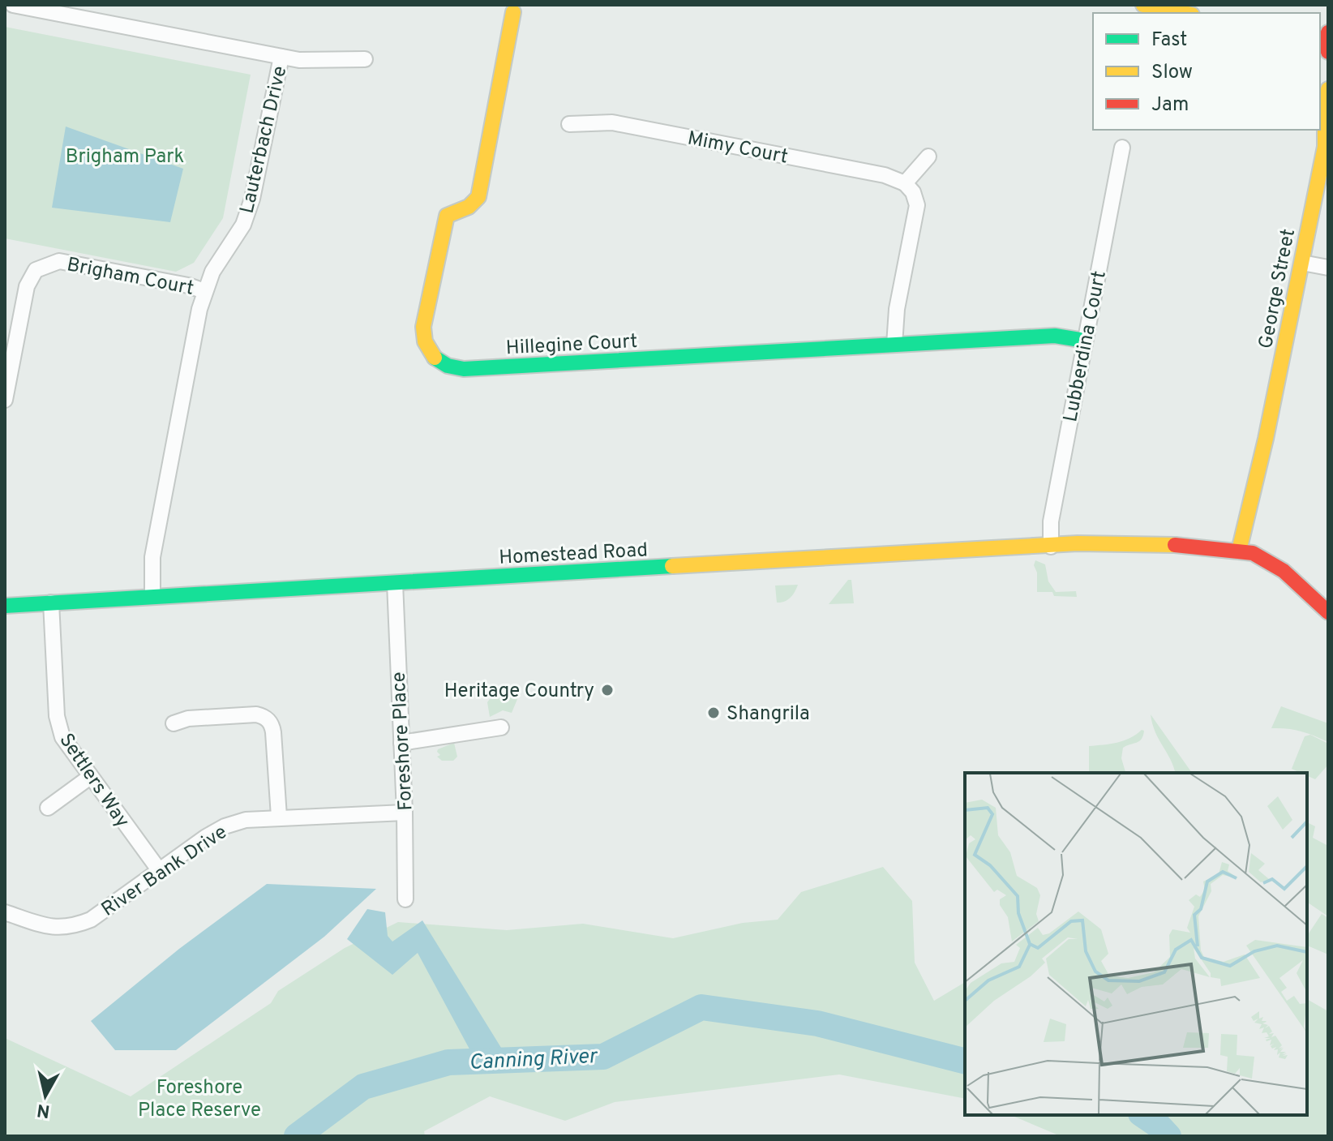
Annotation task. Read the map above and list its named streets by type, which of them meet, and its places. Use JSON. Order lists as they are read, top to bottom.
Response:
{
  "streets": {
    "street": [
      "Lauterbach Drive",
      "Mimy Court",
      "Brigham Court",
      "George Street",
      "Hillegine Court",
      "Lubberdina Court",
      "Homestead Road",
      "Foreshore Place",
      "Settlers Way",
      "River Bank Drive"
    ]
  },
  "crossings": [
    ["Lauterbach Drive", "Brigham Court"],
    ["Lauterbach Drive", "Homestead Road"],
    ["George Street", "Homestead Road"],
    ["Hillegine Court", "Lubberdina Court"],
    ["Lubberdina Court", "Homestead Road"],
    ["Homestead Road", "Foreshore Place"],
    ["Homestead Road", "Settlers Way"],
    ["Foreshore Place", "River Bank Drive"],
    ["Settlers Way", "River Bank Drive"]
  ],
  "water": ["Canning River"],
  "parks": ["Brigham Park", "Foreshore Place Reserve"],
  "places": ["Heritage Country", "Shangrila"],
  "legend": ["Fast", "Slow", "Jam"],
  "north": "bottom"
}
